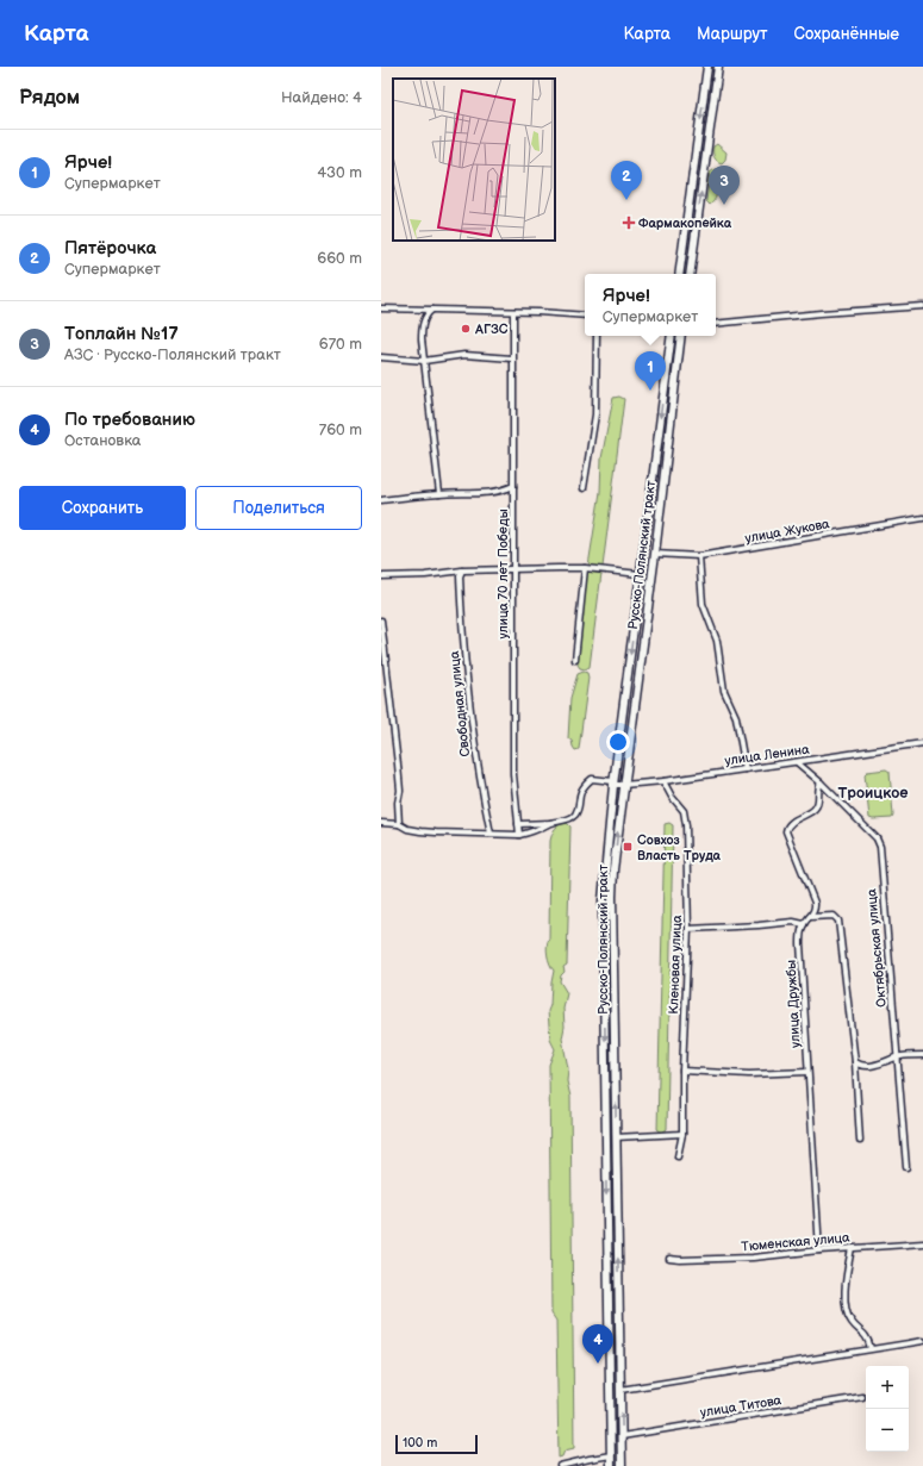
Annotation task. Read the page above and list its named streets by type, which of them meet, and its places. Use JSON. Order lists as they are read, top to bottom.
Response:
{
  "streets": {
    "main road": ["Русско-Полянский тракт"],
    "street": [
      "улица Жукова",
      "улица 70 лет Победы",
      "Свободная улица",
      "улица Ленина",
      "Октябрьская улица",
      "Кленовая улица",
      "улица Дружбы",
      "Тюменская улица",
      "улица Титова"
    ]
  },
  "crossings": [
    ["улица Жукова", "Русско-Полянский тракт"],
    ["Русско-Полянский тракт", "улица Ленина"],
    ["Русско-Полянский тракт", "улица Титова"],
    ["улица Ленина", "Октябрьская улица"],
    ["улица Ленина", "Кленовая улица"],
    ["улица Дружбы", "Тюменская улица"]
  ],
  "districts": ["Троицкое"],
  "places": {
    "health": ["Фармакопейка"],
    "other": ["АГЗС"],
    "transit": ["Совхоз Власть Труда"]
  },
  "scale_bar": "100 m",
  "page": {
    "header": "Карта",
    "nav": ["Карта", "Маршрут", "Сохранённые"],
    "heading": ["Рядом", "Найдено: 4"],
    "list": [
      {
        "mark": "1",
        "name": "Ярче!",
        "note": "Супермаркет",
        "value": "430 m"
      },
      {
        "mark": "2",
        "name": "Пятёрочка",
        "note": "Супермаркет",
        "value": "660 m"
      },
      {
        "mark": "3",
        "name": "Топлайн №17",
        "note": "АЗС · Русско-Полянский тракт",
        "value": "670 m"
      },
      {
        "mark": "4",
        "name": "По требованию",
        "note": "Остановка",
        "value": "760 m"
      }
    ],
    "pins": [
      "2",
      "3",
      "1",
      "4"
    ],
    "popup": ["Ярче!", "Супермаркет"],
    "buttons": ["Сохранить", "Поделиться"],
    "map_buttons": ["+", "−"],
    "scale": "100 m"
  }
}
